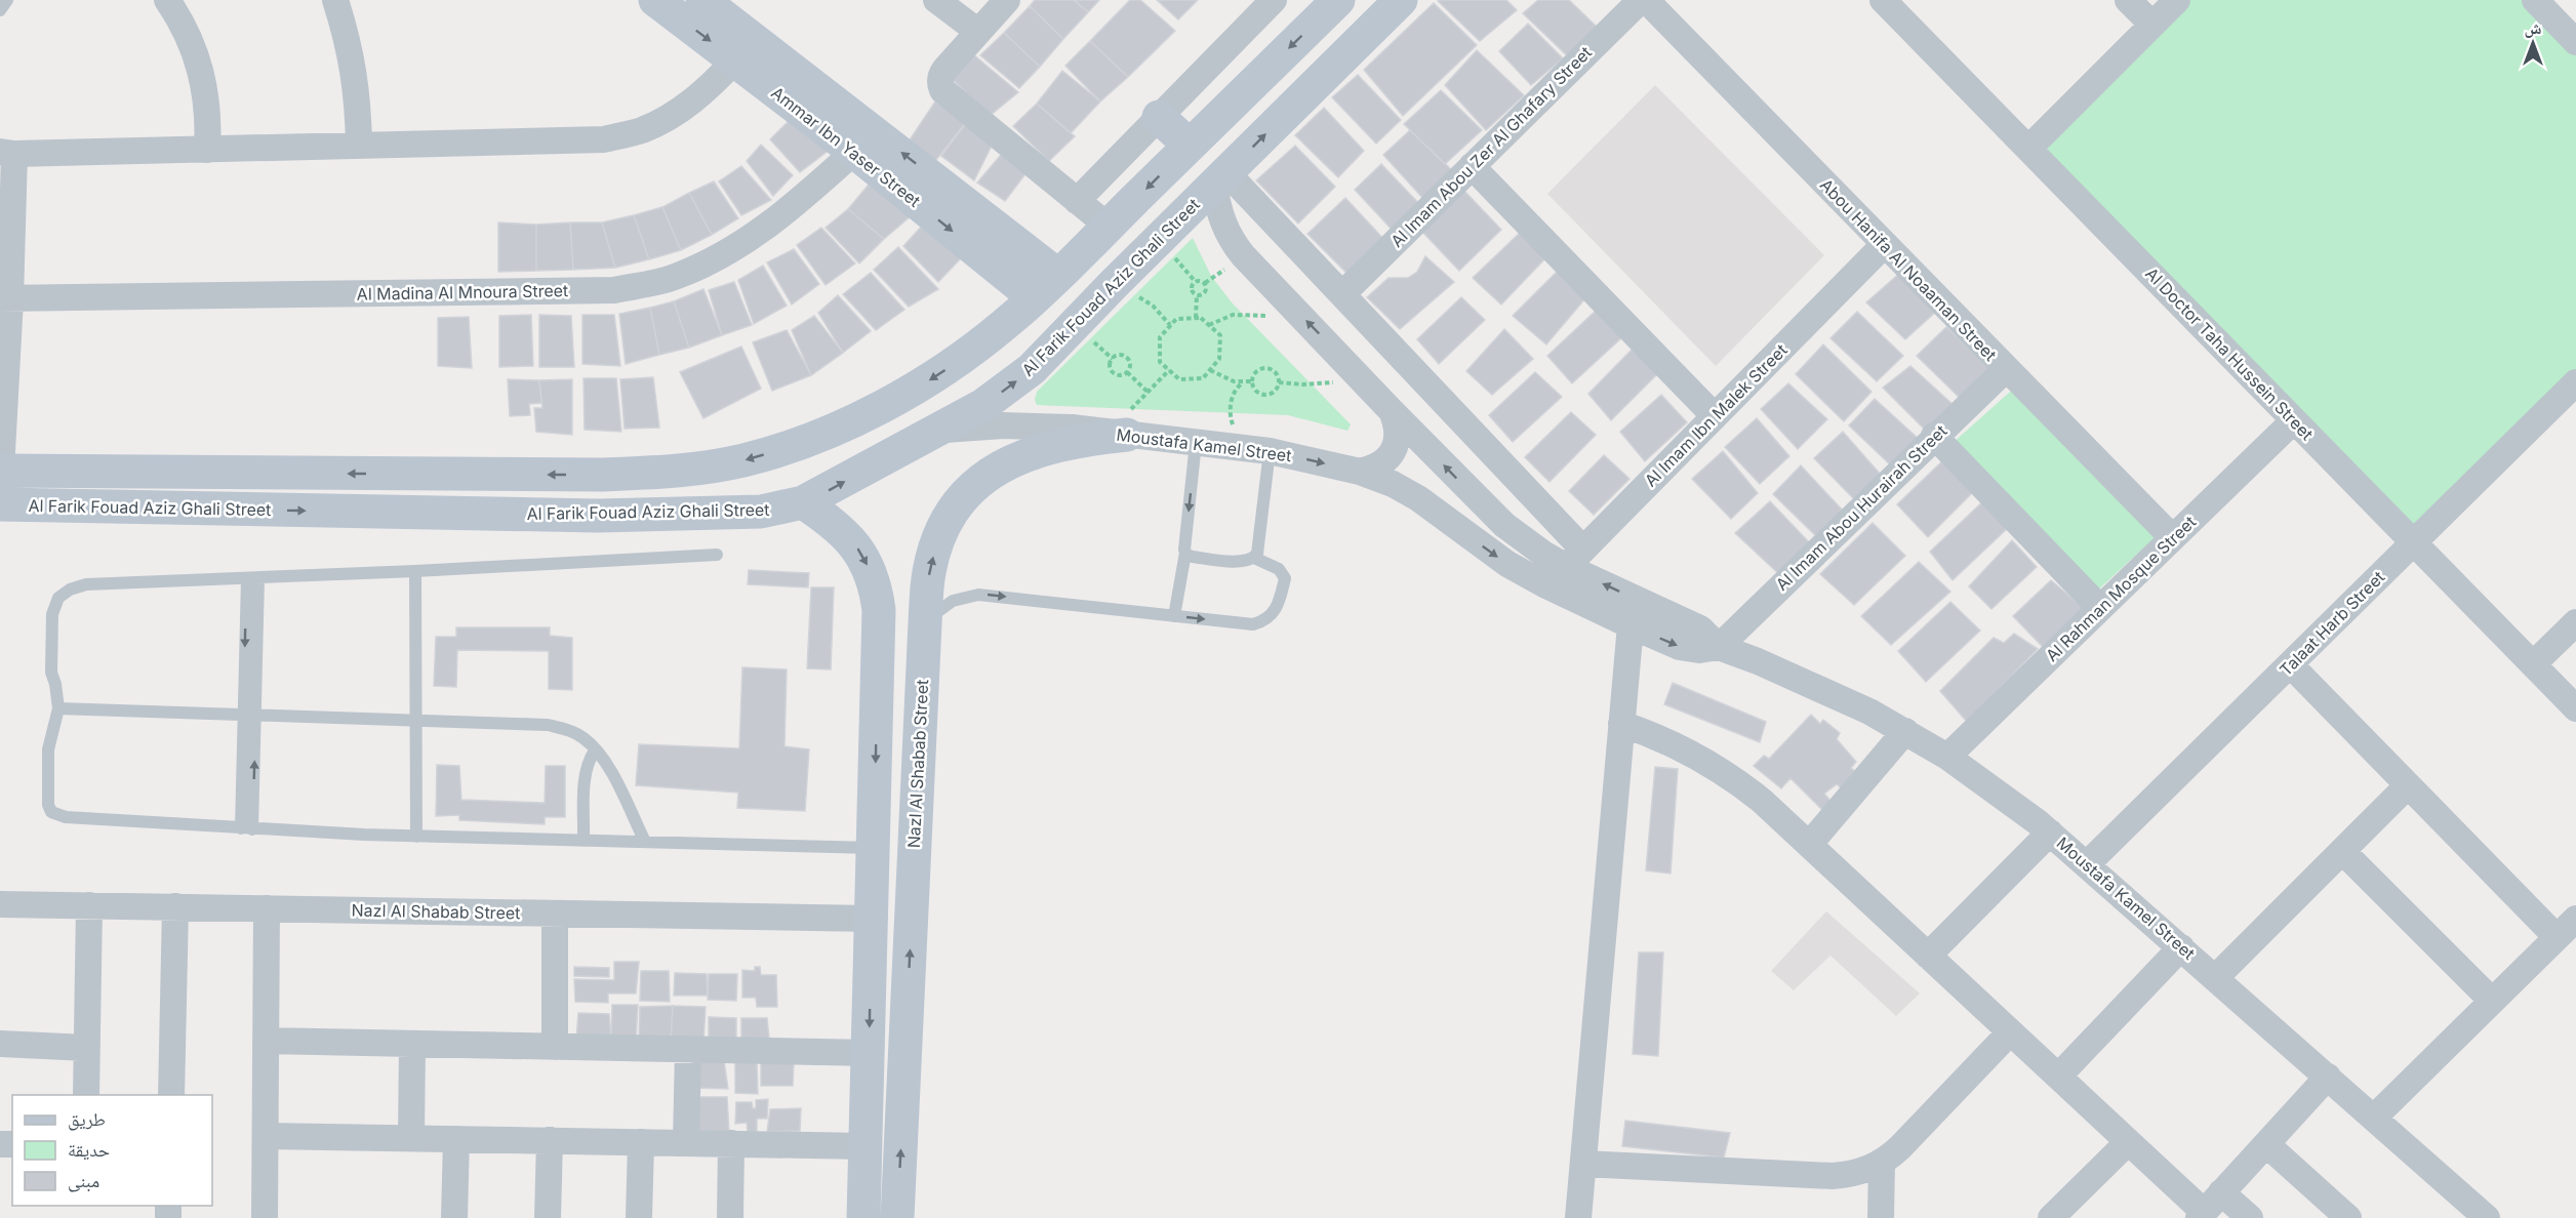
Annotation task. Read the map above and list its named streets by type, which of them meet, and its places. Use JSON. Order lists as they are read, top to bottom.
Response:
{
  "streets": {
    "street": [
      "Ammar Ibn Yaser Street",
      "Al Imam Abou Zer Al Ghafary Street",
      "Abou Hanifa Al Noaaman Street",
      "Al Farik Fouad Aziz Ghali Street",
      "Al Madina Al Mnoura Street",
      "Al Doctor Taha Hussein Street",
      "Al Imam Ibn Malek Street",
      "Moustafa Kamel Street",
      "Al Imam Abou Hurairah Street",
      "Al Rahman Mosque Street",
      "Talaat Harb Street",
      "Nazl Al Shabab Street"
    ]
  },
  "crossings": [
    ["Ammar Ibn Yaser Street", "Al Farik Fouad Aziz Ghali Street"],
    ["Ammar Ibn Yaser Street", "Al Madina Al Mnoura Street"],
    ["Abou Hanifa Al Noaaman Street", "Al Imam Ibn Malek Street"],
    ["Abou Hanifa Al Noaaman Street", "Al Imam Abou Hurairah Street"],
    ["Abou Hanifa Al Noaaman Street", "Al Rahman Mosque Street"],
    ["Al Farik Fouad Aziz Ghali Street", "Moustafa Kamel Street"],
    ["Al Doctor Taha Hussein Street", "Al Rahman Mosque Street"],
    ["Al Doctor Taha Hussein Street", "Talaat Harb Street"],
    ["Al Imam Ibn Malek Street", "Moustafa Kamel Street"],
    ["Moustafa Kamel Street", "Al Imam Abou Hurairah Street"],
    ["Moustafa Kamel Street", "Al Rahman Mosque Street"],
    ["Moustafa Kamel Street", "Talaat Harb Street"],
    ["Moustafa Kamel Street", "Nazl Al Shabab Street"]
  ],
  "legend": ["طريق", "حديقة", "مبنى"],
  "north": "top"
}
